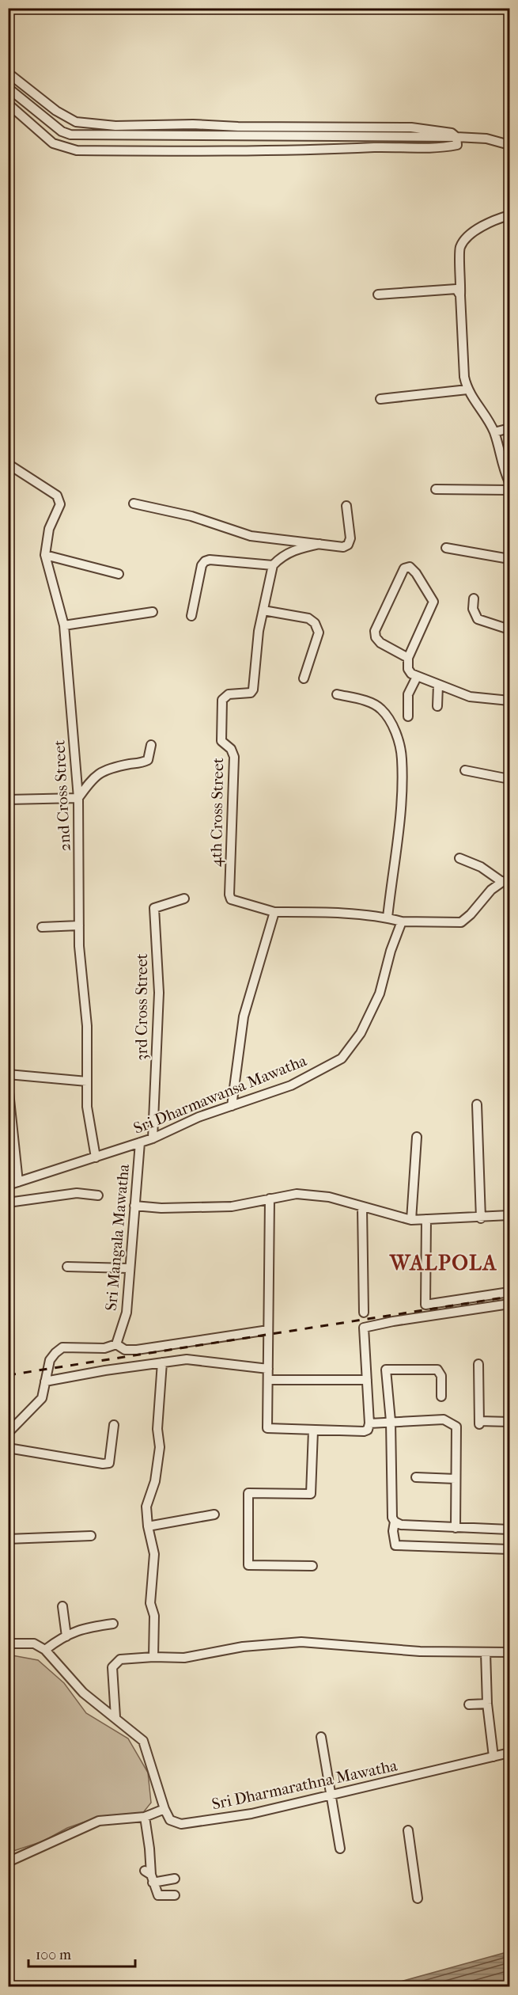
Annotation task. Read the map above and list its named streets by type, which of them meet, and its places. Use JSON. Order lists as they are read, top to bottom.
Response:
{
  "streets": {
    "street": [
      "2nd Cross Street",
      "4th Cross Street",
      "3rd Cross Street",
      "Sri Dharmawansa Mawatha",
      "Sri Mangala Mawatha",
      "Sri Dharmarathna Mawatha"
    ]
  },
  "crossings": [
    ["2nd Cross Street", "Sri Dharmawansa Mawatha"],
    ["3rd Cross Street", "Sri Dharmawansa Mawatha"],
    ["Sri Dharmawansa Mawatha", "Sri Mangala Mawatha"]
  ],
  "districts": ["WALPOLA"],
  "scale_bar": "100 m"
}
